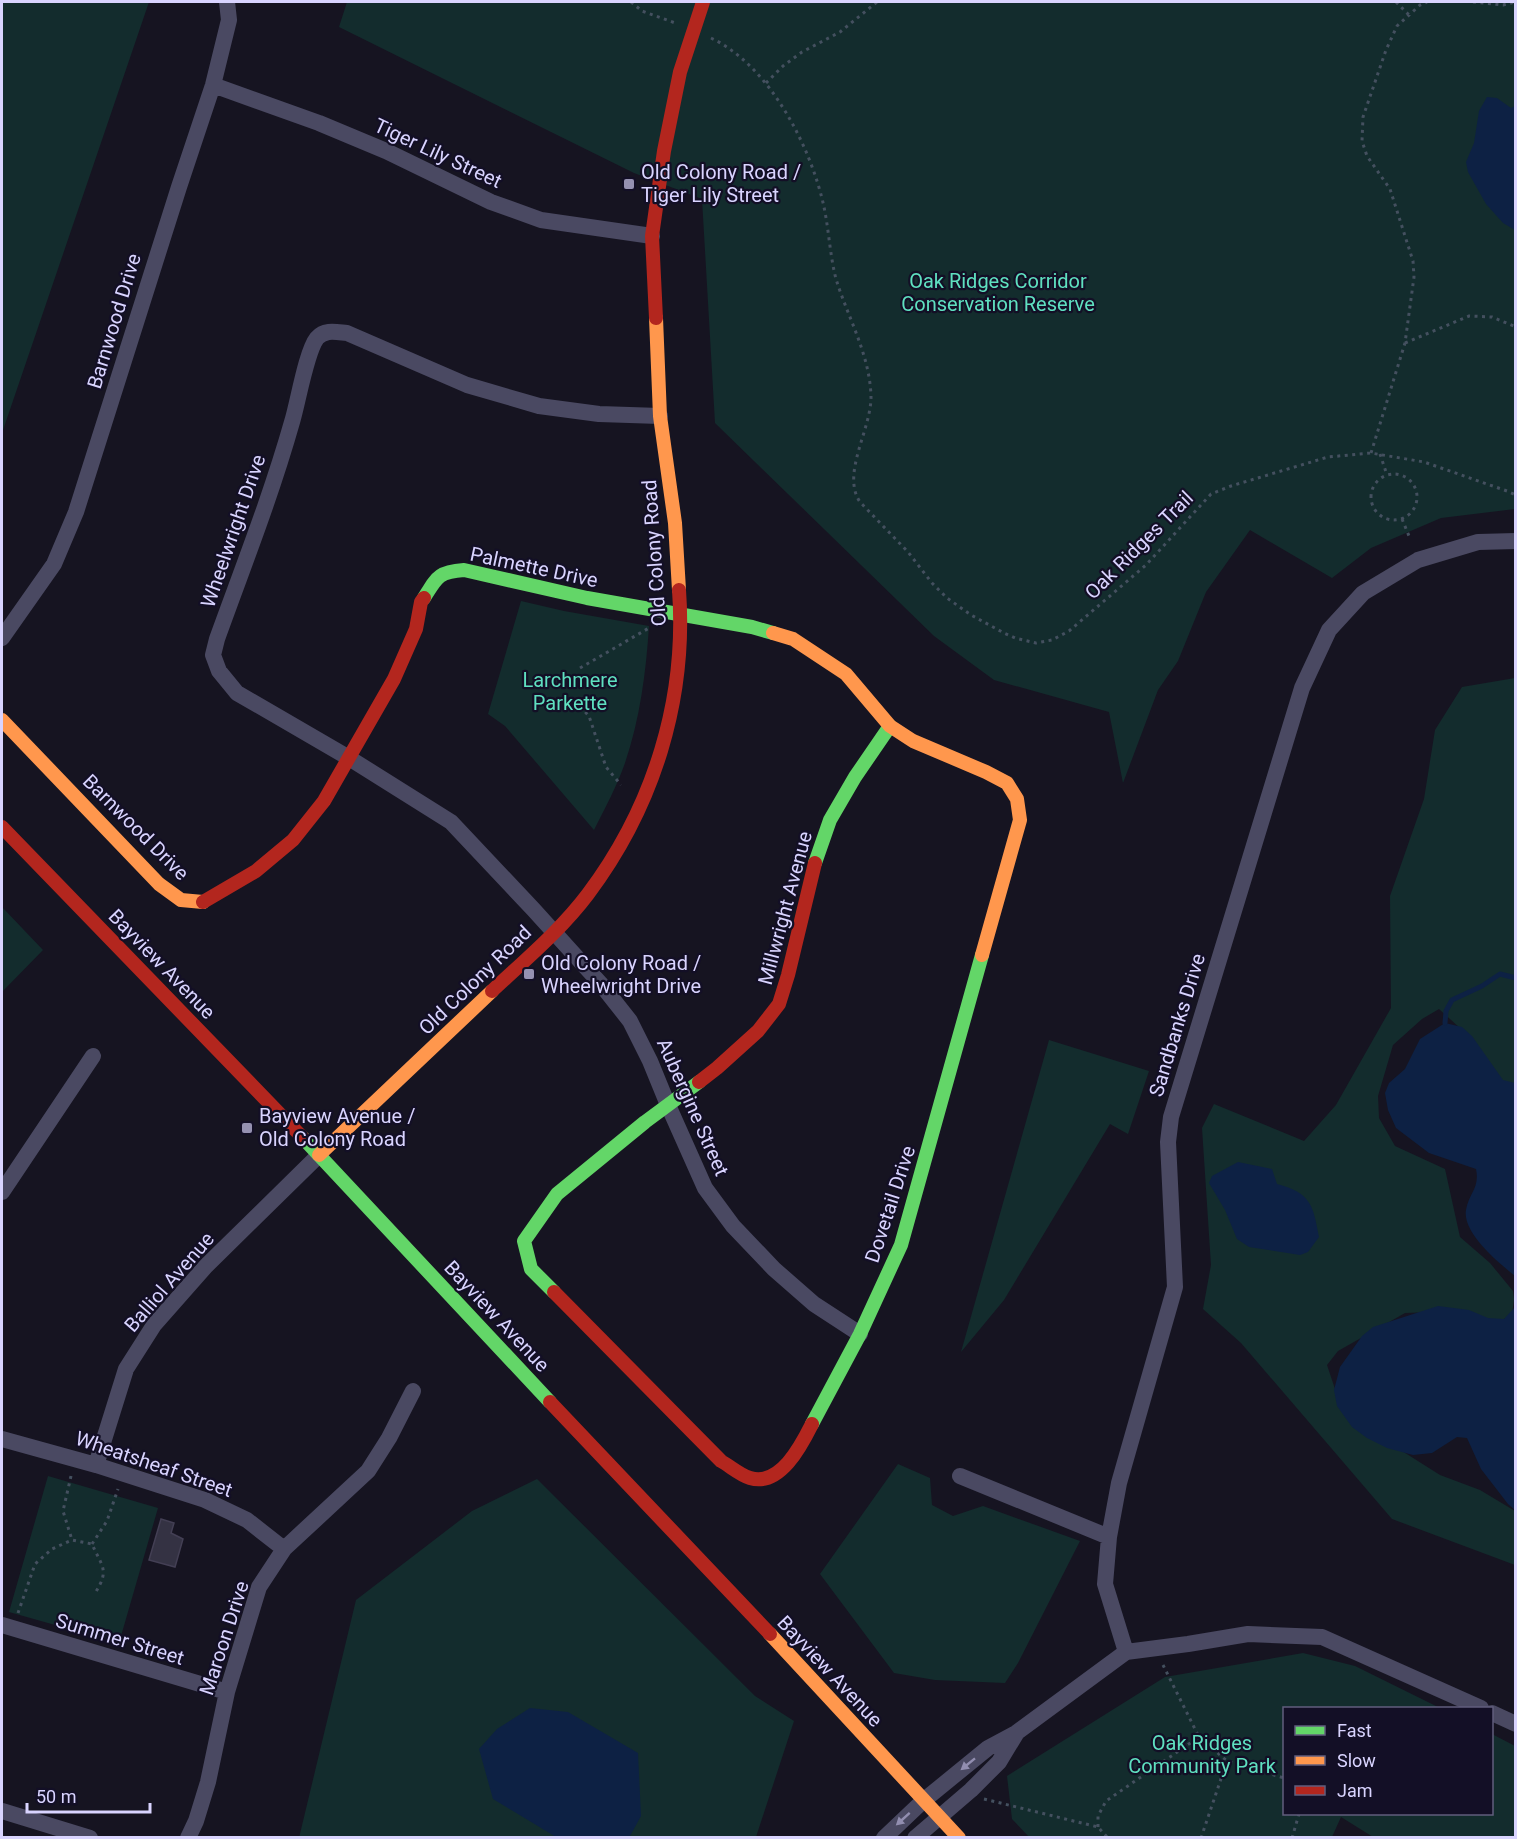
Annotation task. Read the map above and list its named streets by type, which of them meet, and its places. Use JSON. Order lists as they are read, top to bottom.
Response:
{
  "streets": {
    "street": [
      "Tiger Lily Street",
      "Barnwood Drive",
      "Wheelwright Drive",
      "Old Colony Road",
      "Palmette Drive",
      "Millwright Avenue",
      "Bayview Avenue",
      "Sandbanks Drive",
      "Aubergine Street",
      "Dovetail Drive",
      "Balliol Avenue",
      "Wheatsheaf Street",
      "Maroon Drive",
      "Summer Street"
    ],
    "path": ["Oak Ridges Trail"]
  },
  "crossings": [
    ["Tiger Lily Street", "Barnwood Drive"],
    ["Tiger Lily Street", "Old Colony Road"],
    ["Barnwood Drive", "Wheelwright Drive"],
    ["Barnwood Drive", "Palmette Drive"],
    ["Wheelwright Drive", "Old Colony Road"],
    ["Wheelwright Drive", "Palmette Drive"],
    ["Wheelwright Drive", "Aubergine Street"],
    ["Oak Ridges Trail", "Old Colony Road"],
    ["Old Colony Road", "Palmette Drive"],
    ["Old Colony Road", "Bayview Avenue"],
    ["Old Colony Road", "Aubergine Street"],
    ["Old Colony Road", "Dovetail Drive"],
    ["Old Colony Road", "Balliol Avenue"],
    ["Palmette Drive", "Dovetail Drive"],
    ["Millwright Avenue", "Aubergine Street"],
    ["Millwright Avenue", "Dovetail Drive"],
    ["Bayview Avenue", "Balliol Avenue"],
    ["Aubergine Street", "Dovetail Drive"],
    ["Balliol Avenue", "Wheatsheaf Street"],
    ["Wheatsheaf Street", "Maroon Drive"],
    ["Maroon Drive", "Summer Street"]
  ],
  "parks": ["Oak Ridges Corridor Conservation Reserve", "Larchmere Parkette", "Oak Ridges Community Park"],
  "places": {
    "transit": ["Old Colony Road / Tiger Lily Street", "Old Colony Road / Wheelwright Drive", "Bayview Avenue / Old Colony Road"]
  },
  "legend": ["Fast", "Slow", "Jam"],
  "scale_bar": "50 m"
}
